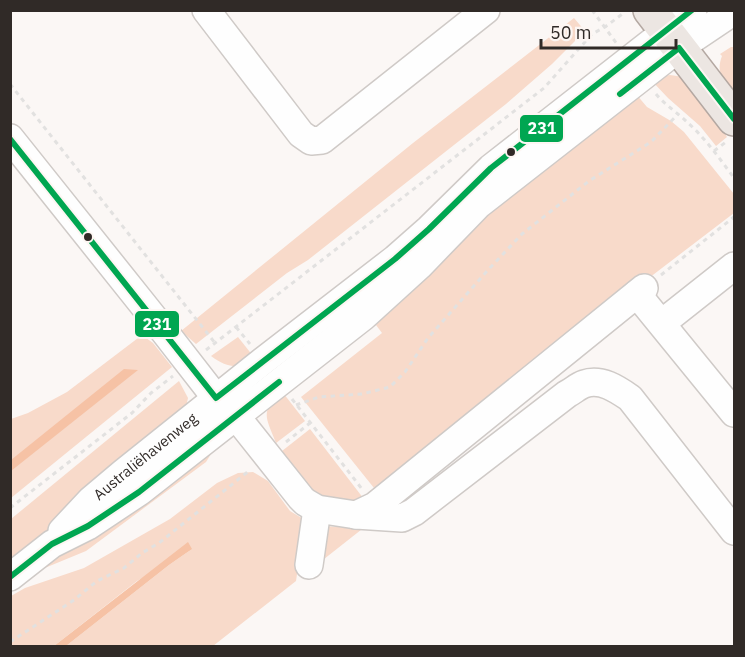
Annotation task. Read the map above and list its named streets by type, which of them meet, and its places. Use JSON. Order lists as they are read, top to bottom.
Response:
{
  "streets": {
    "street": ["Australiëhavenweg"]
  },
  "lines": ["transit line 231"],
  "scale_bar": "50 m"
}
